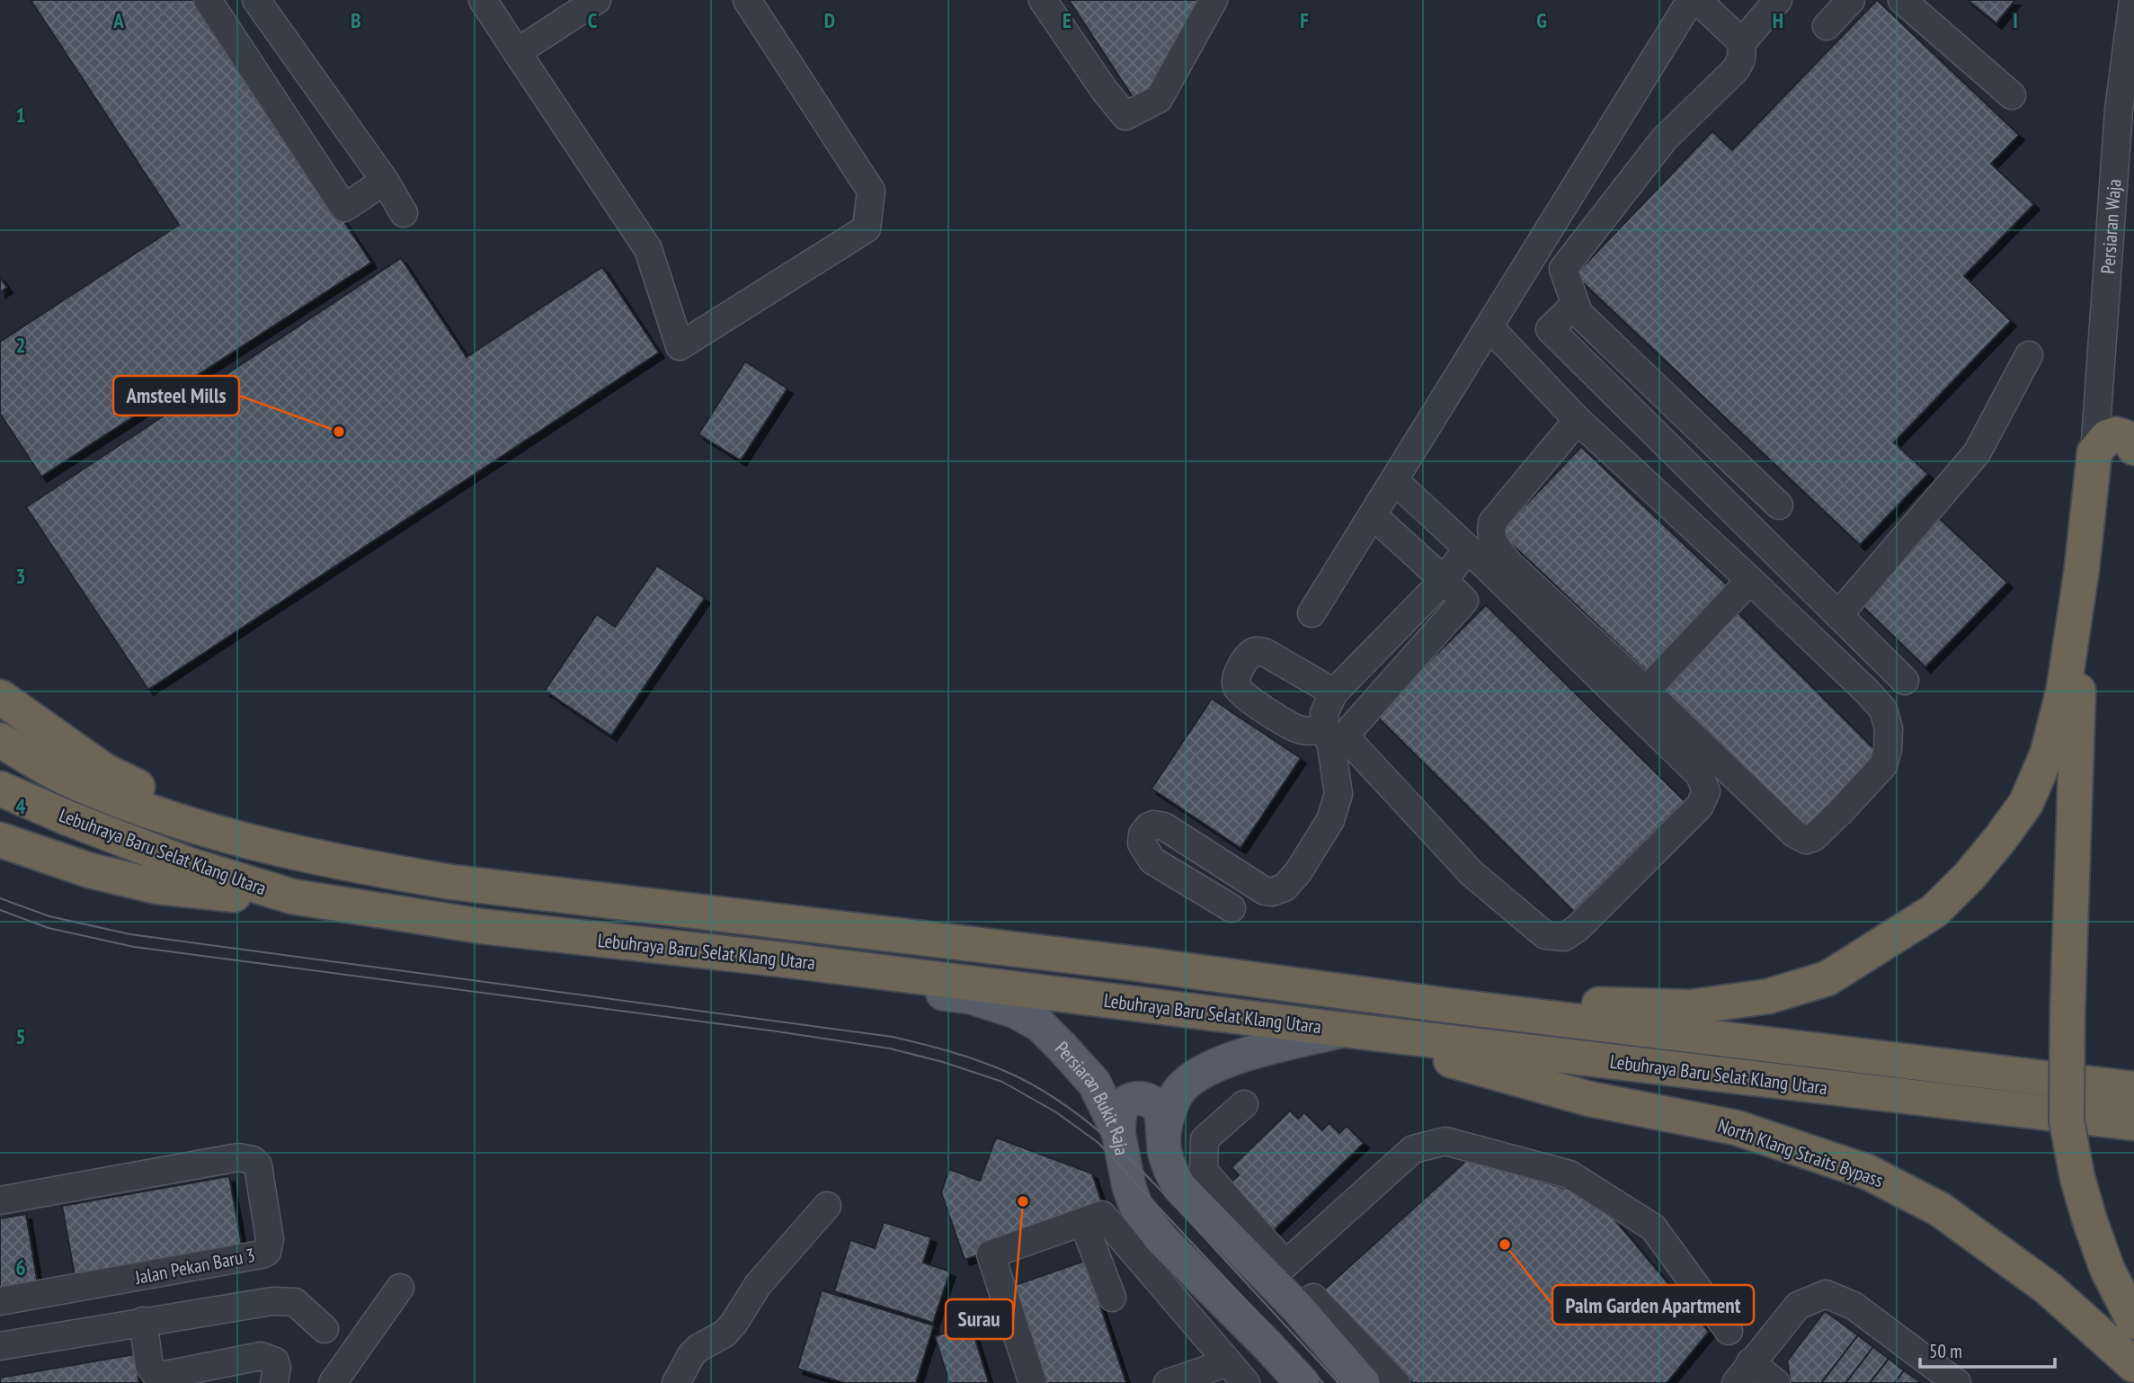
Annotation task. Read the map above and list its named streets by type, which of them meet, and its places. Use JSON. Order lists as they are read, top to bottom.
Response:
{
  "streets": {
    "highway": ["Lebuhraya Baru Selat Klang Utara", "North Klang Straits Bypass"],
    "main road": ["Persiaran Bukit Raja"],
    "street": ["Persiaran Waja", "Jalan Pekan Baru 3"]
  },
  "crossings": [
    ["Lebuhraya Baru Selat Klang Utara", "Persiaran Bukit Raja"],
    ["Lebuhraya Baru Selat Klang Utara", "North Klang Straits Bypass"]
  ],
  "places": ["Amsteel Mills", "Surau", "Palm Garden Apartment"],
  "scale_bar": "50 m",
  "grid": {
    "columns": [
      "A",
      "B",
      "C",
      "D",
      "E",
      "F",
      "G",
      "H",
      "I"
    ],
    "rows": [
      "1",
      "2",
      "3",
      "4",
      "5",
      "6"
    ]
  }
}
